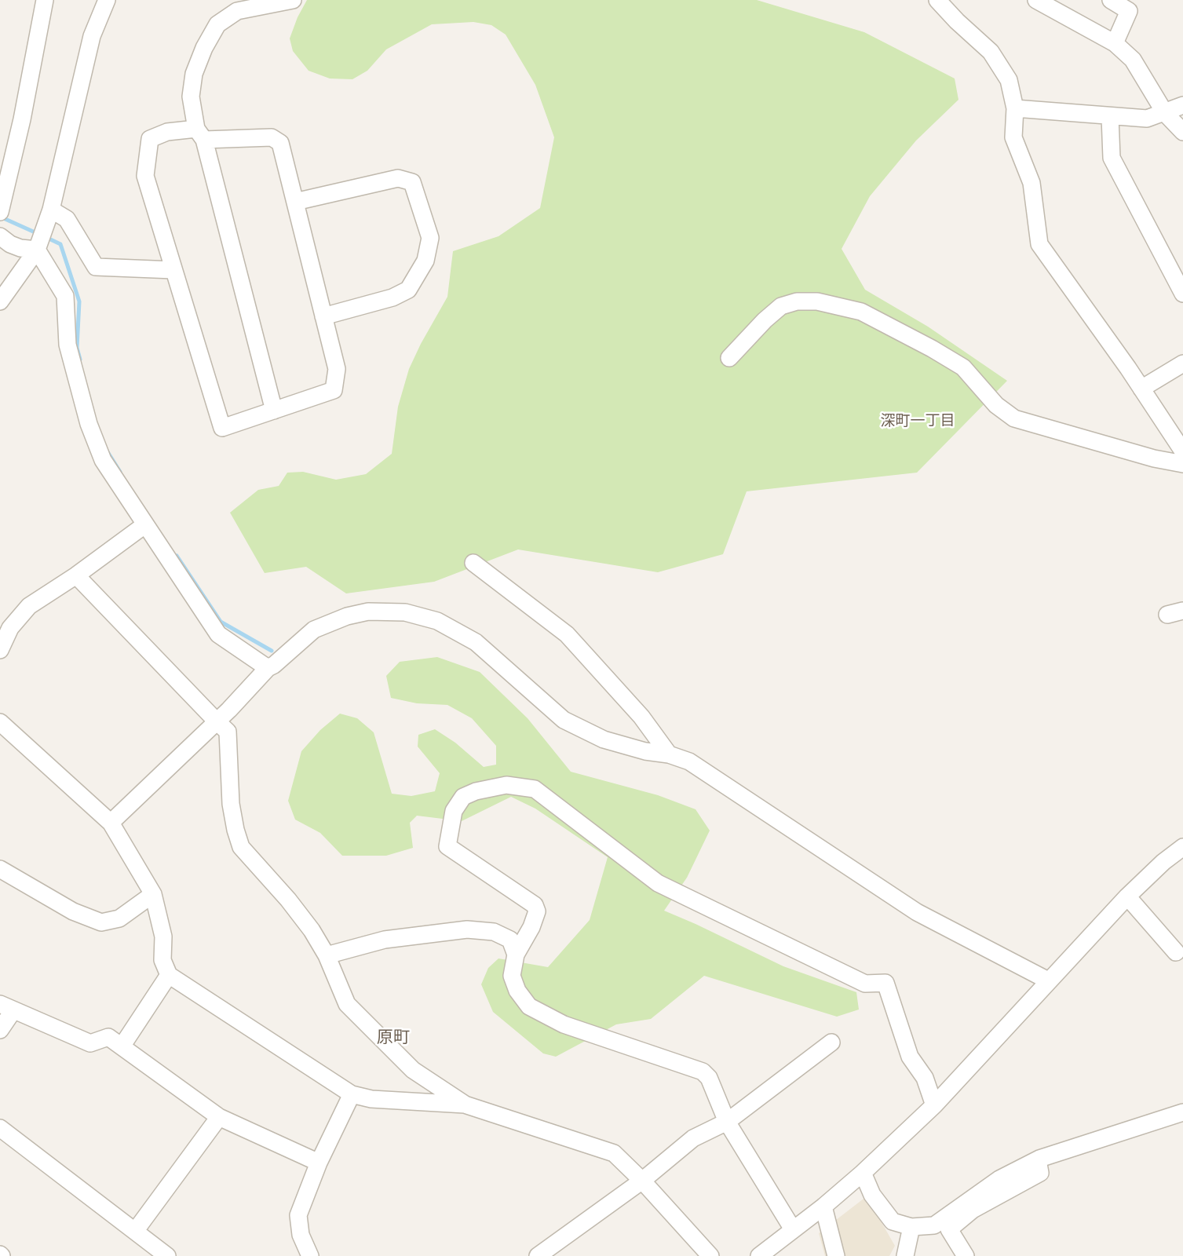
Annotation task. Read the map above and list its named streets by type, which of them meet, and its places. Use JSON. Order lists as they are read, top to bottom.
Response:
{
  "districts": ["深町一丁目", "原町"]
}
